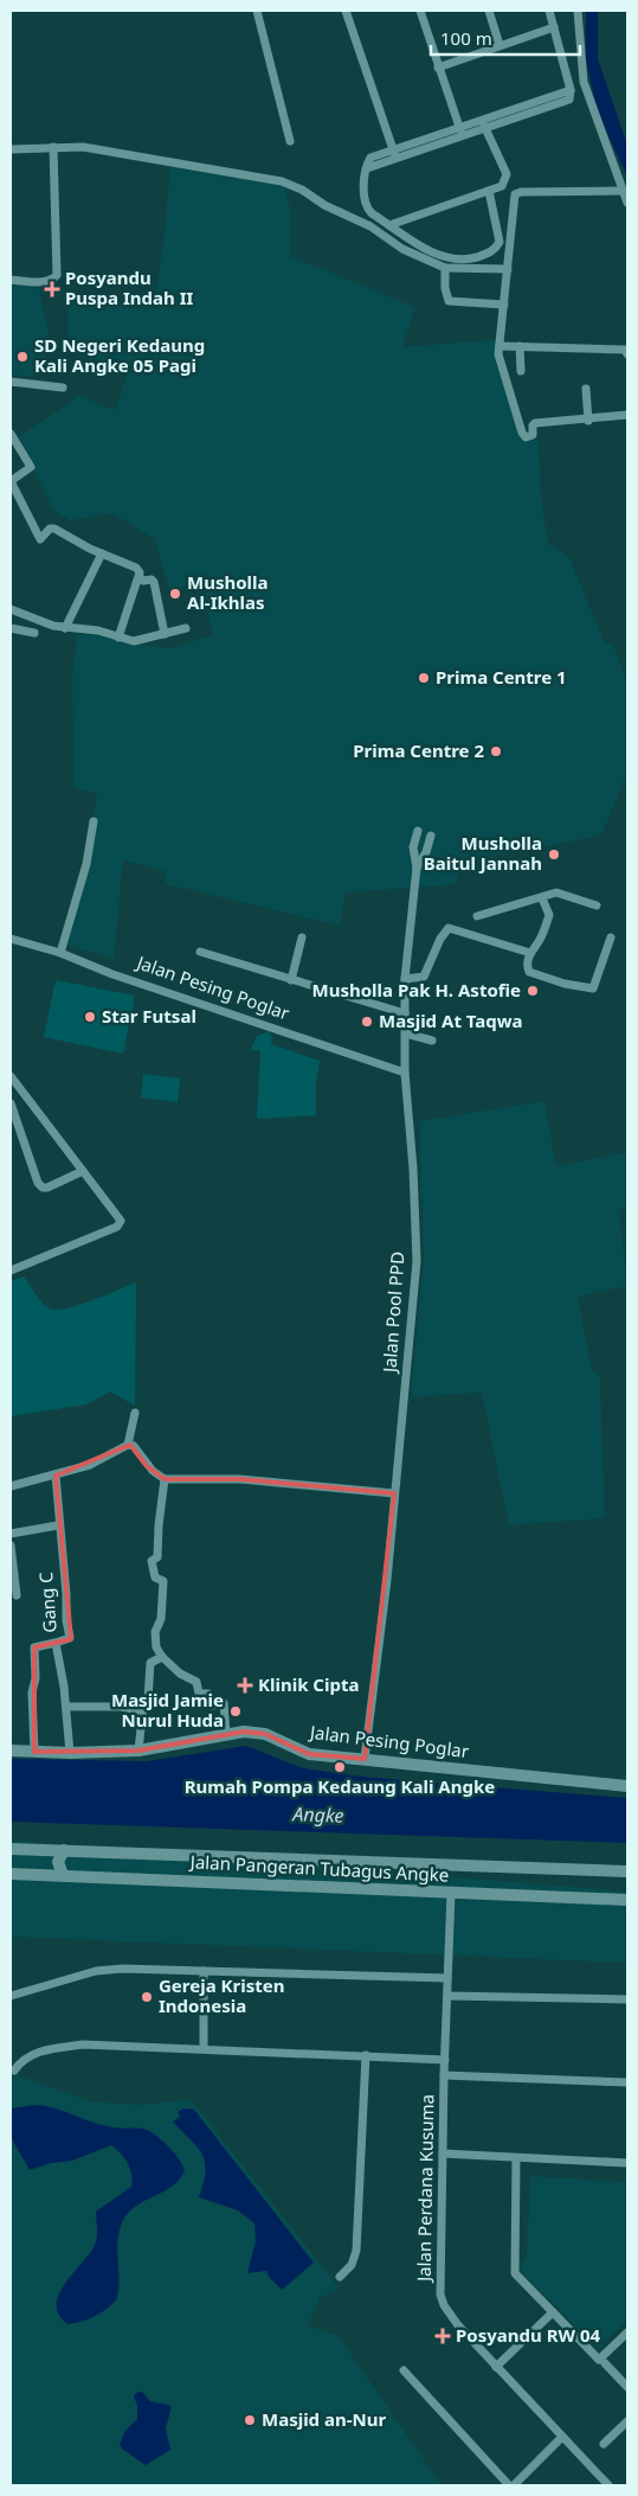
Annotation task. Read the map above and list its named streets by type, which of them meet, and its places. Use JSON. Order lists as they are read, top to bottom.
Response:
{
  "streets": {
    "main road": ["Jalan Pesing Poglar", "Jalan Pangeran Tubagus Angke"],
    "street": ["Jalan Pool PPD", "Gang C", "Jalan Perdana Kusuma"]
  },
  "crossings": [
    ["Jalan Pesing Poglar", "Jalan Pool PPD"],
    ["Jalan Pesing Poglar", "Gang C"],
    ["Jalan Pangeran Tubagus Angke", "Jalan Perdana Kusuma"]
  ],
  "water": ["Angke"],
  "places": {
    "health": ["Posyandu Puspa Indah II", "Klinik Cipta", "Posyandu RW 04"],
    "other": [
      "SD Negeri Kedaung Kali Angke 05 Pagi",
      "Musholla Al-Ikhlas",
      "Prima Centre 1",
      "Prima Centre 2",
      "Musholla Baitul Jannah",
      "Musholla Pak H. Astofie",
      "Star Futsal",
      "Masjid At Taqwa",
      "Masjid Jamie Nurul Huda",
      "Rumah Pompa Kedaung Kali Angke",
      "Gereja Kristen Indonesia",
      "Masjid an-Nur"
    ]
  },
  "scale_bar": "100 m"
}
